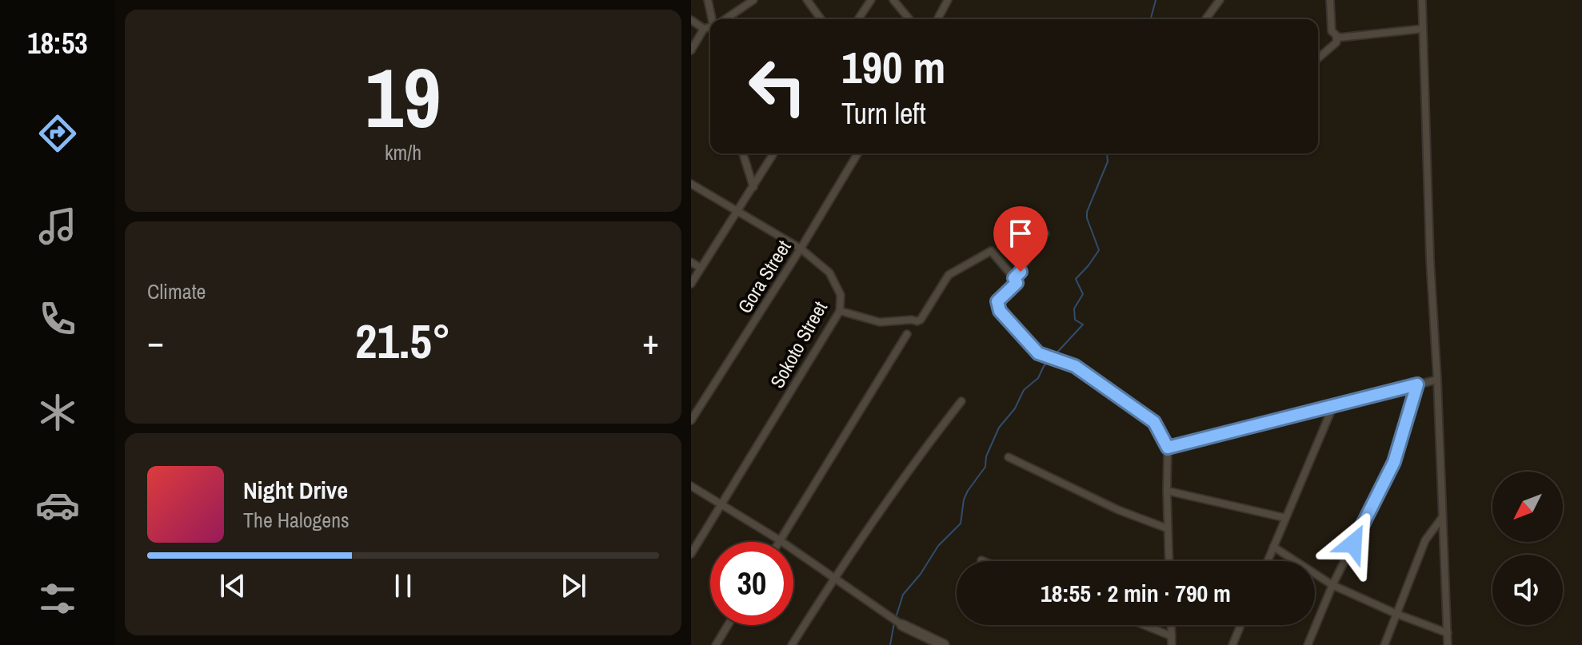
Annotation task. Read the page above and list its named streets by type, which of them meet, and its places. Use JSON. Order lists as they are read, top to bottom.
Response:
{
  "streets": {
    "street": ["Gora Street", "Sokoto Street"]
  },
  "crossings": [
    ["Gora Street", "Sokoto Street"]
  ],
  "north": "bottom left",
  "page": {
    "tabs": "18:53",
    "tile": [
      ["19", "km/h"],
      "Climate"
    ],
    "turn": ["190 m", "Turn left"],
    "heat": ["−", "21.5°", "+"],
    "song": ["Night Drive", "The Halogens"],
    "limit": "30",
    "trip": "18:55 · 2 min · 790 m"
  }
}
